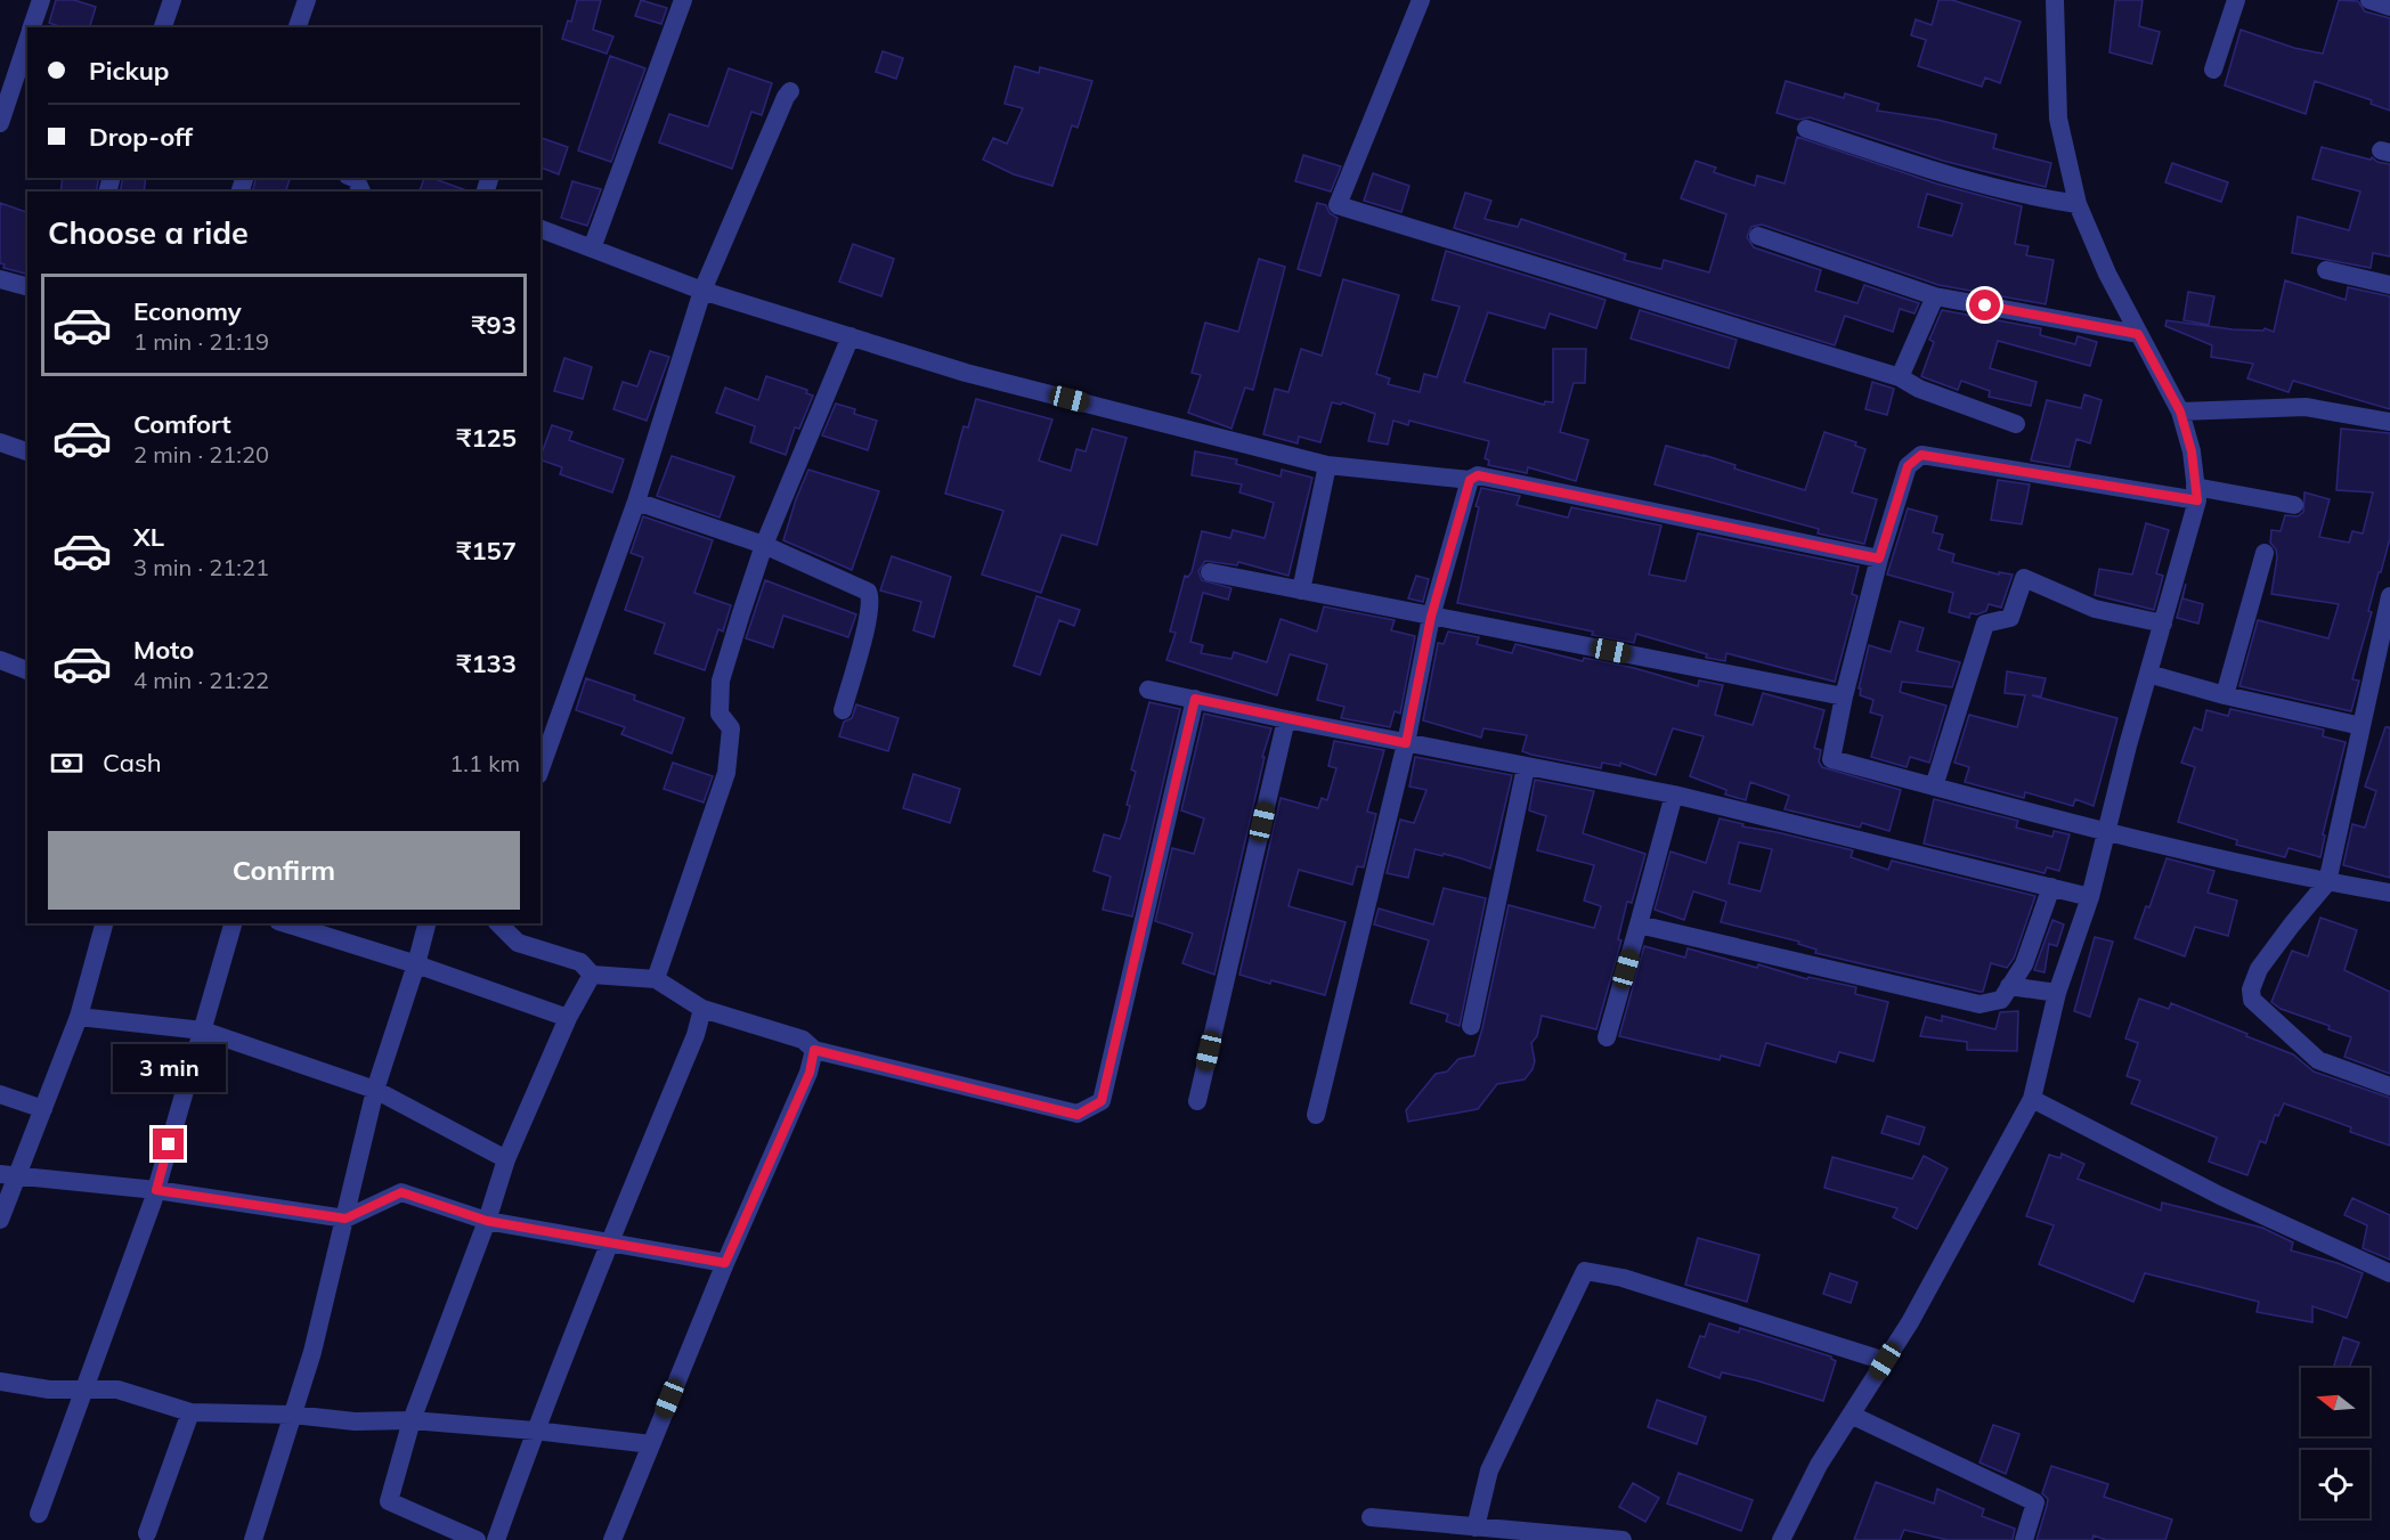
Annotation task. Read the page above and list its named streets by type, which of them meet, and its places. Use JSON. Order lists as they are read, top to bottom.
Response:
{
  "north": "left",
  "page": {
    "banner": ["Pickup", "Drop-off"],
    "heading": "Choose a ride",
    "list": [
      {
        "name": "Economy",
        "note": "1 min · 21:19",
        "value": "₹93"
      },
      {
        "name": "Comfort",
        "note": "2 min · 21:20",
        "value": "₹125"
      },
      {
        "name": "XL",
        "note": "3 min · 21:21",
        "value": "₹157"
      },
      {
        "name": "Moto",
        "note": "4 min · 21:22",
        "value": "₹133"
      }
    ],
    "pay": ["Cash", "1.1 km"],
    "buttons": "Confirm",
    "bubble": "3 min"
  }
}
